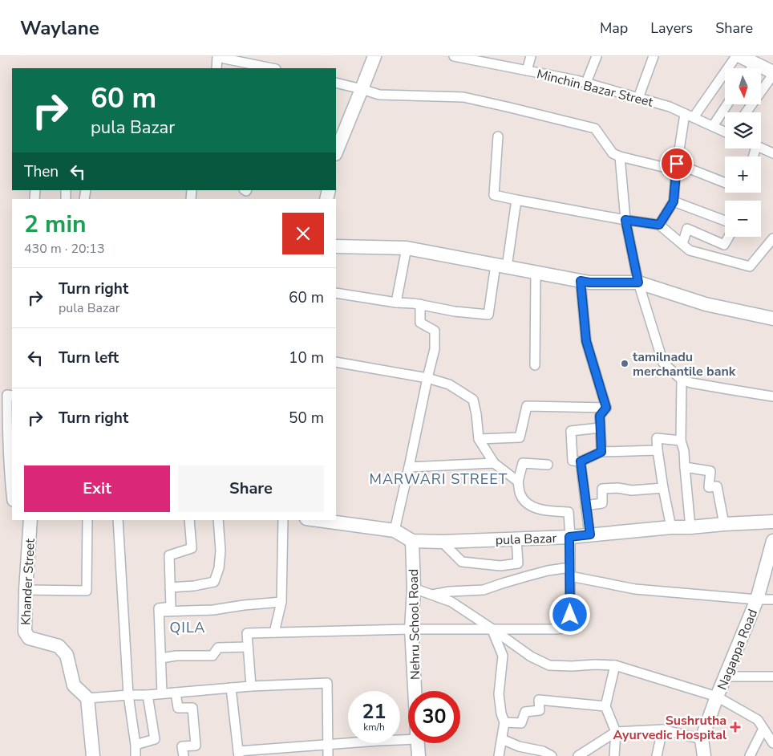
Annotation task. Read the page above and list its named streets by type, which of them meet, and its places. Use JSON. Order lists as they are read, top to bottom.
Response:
{
  "streets": {
    "street": [
      "Minchin Bazar Street",
      "pula Bazar",
      "Khander Street",
      "Nehru School Road",
      "Nagappa Road"
    ]
  },
  "crossings": [
    ["pula Bazar", "Nehru School Road"]
  ],
  "districts": ["MARWARI STREET", "QILA"],
  "places": {
    "other": ["tamilnadu merchantile bank"],
    "health": ["Sushrutha Ayurvedic Hospital"]
  },
  "north": "bottom",
  "page": {
    "header": "Waylane",
    "nav": ["Map", "Layers", "Share"],
    "map_buttons": ["+", "−"],
    "turn": ["60 m", "pula Bazar"],
    "then": "Then",
    "heading": ["2 min", "430 m · 20:13"],
    "list": [
      {
        "name": "Turn right",
        "note": "pula Bazar",
        "value": "60 m"
      },
      {
        "name": "Turn left",
        "value": "10 m"
      },
      {
        "name": "Turn right",
        "value": "50 m"
      }
    ],
    "buttons": ["Exit", "Share"],
    "speed": "21 km/h",
    "limit": "30"
  }
}
